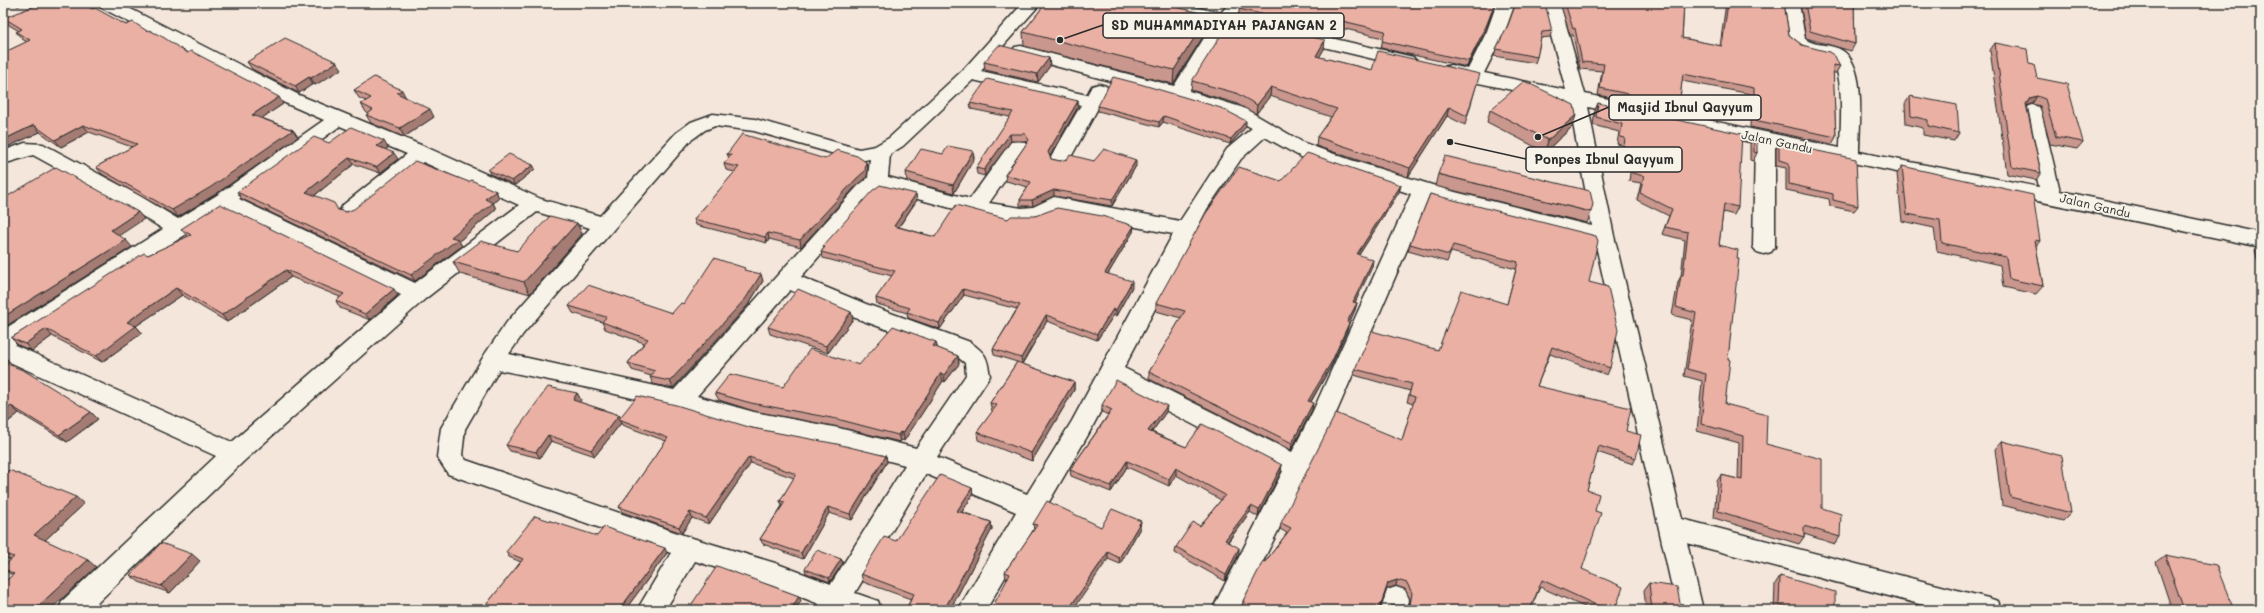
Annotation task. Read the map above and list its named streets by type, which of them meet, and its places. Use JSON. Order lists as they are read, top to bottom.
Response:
{
  "streets": {
    "street": ["Jalan Gandu"]
  },
  "places": ["SD MUHAMMADIYAH PAJANGAN 2", "Masjid Ibnul Qayyum", "Ponpes Ibnul Qayyum"]
}
